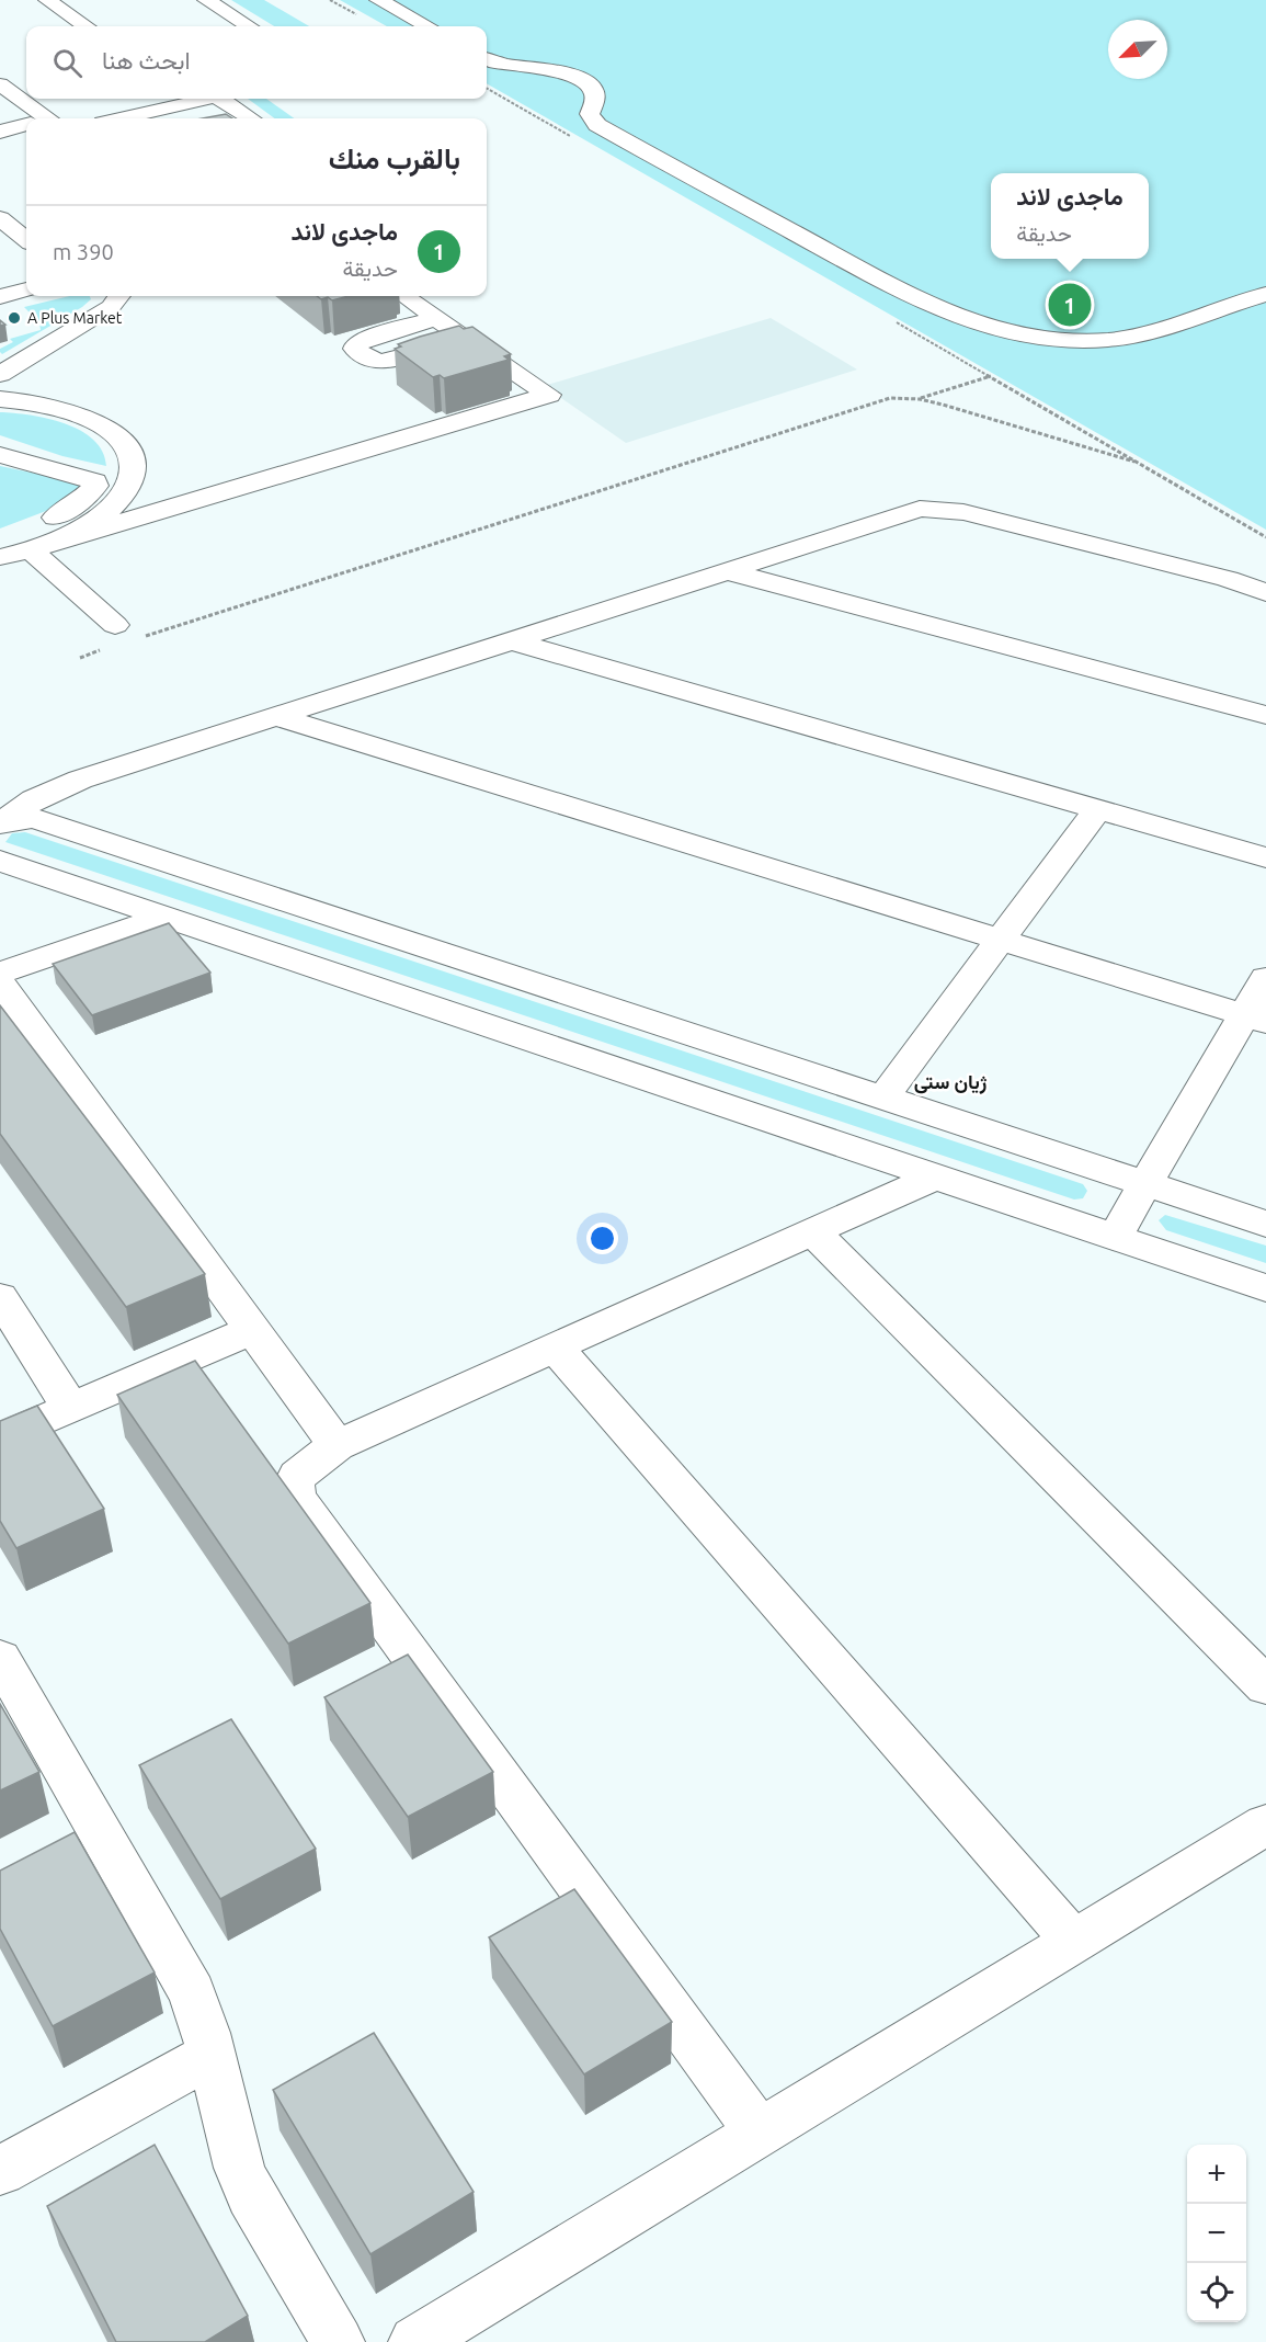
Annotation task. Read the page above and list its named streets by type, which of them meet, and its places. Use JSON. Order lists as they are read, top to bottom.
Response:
{
  "districts": ["ژیان ستی"],
  "places": ["A Plus Market"],
  "north": "bottom left",
  "page": {
    "search": "ابحث هنا",
    "heading": "بالقرب منك",
    "popup": ["ماجدی لاند", "حديقة"],
    "list": [
      {
        "mark": "1",
        "name": "ماجدی لاند",
        "note": "حديقة",
        "value": "390 m"
      }
    ],
    "pins": "1",
    "map_buttons": ["+", "−"]
  }
}
